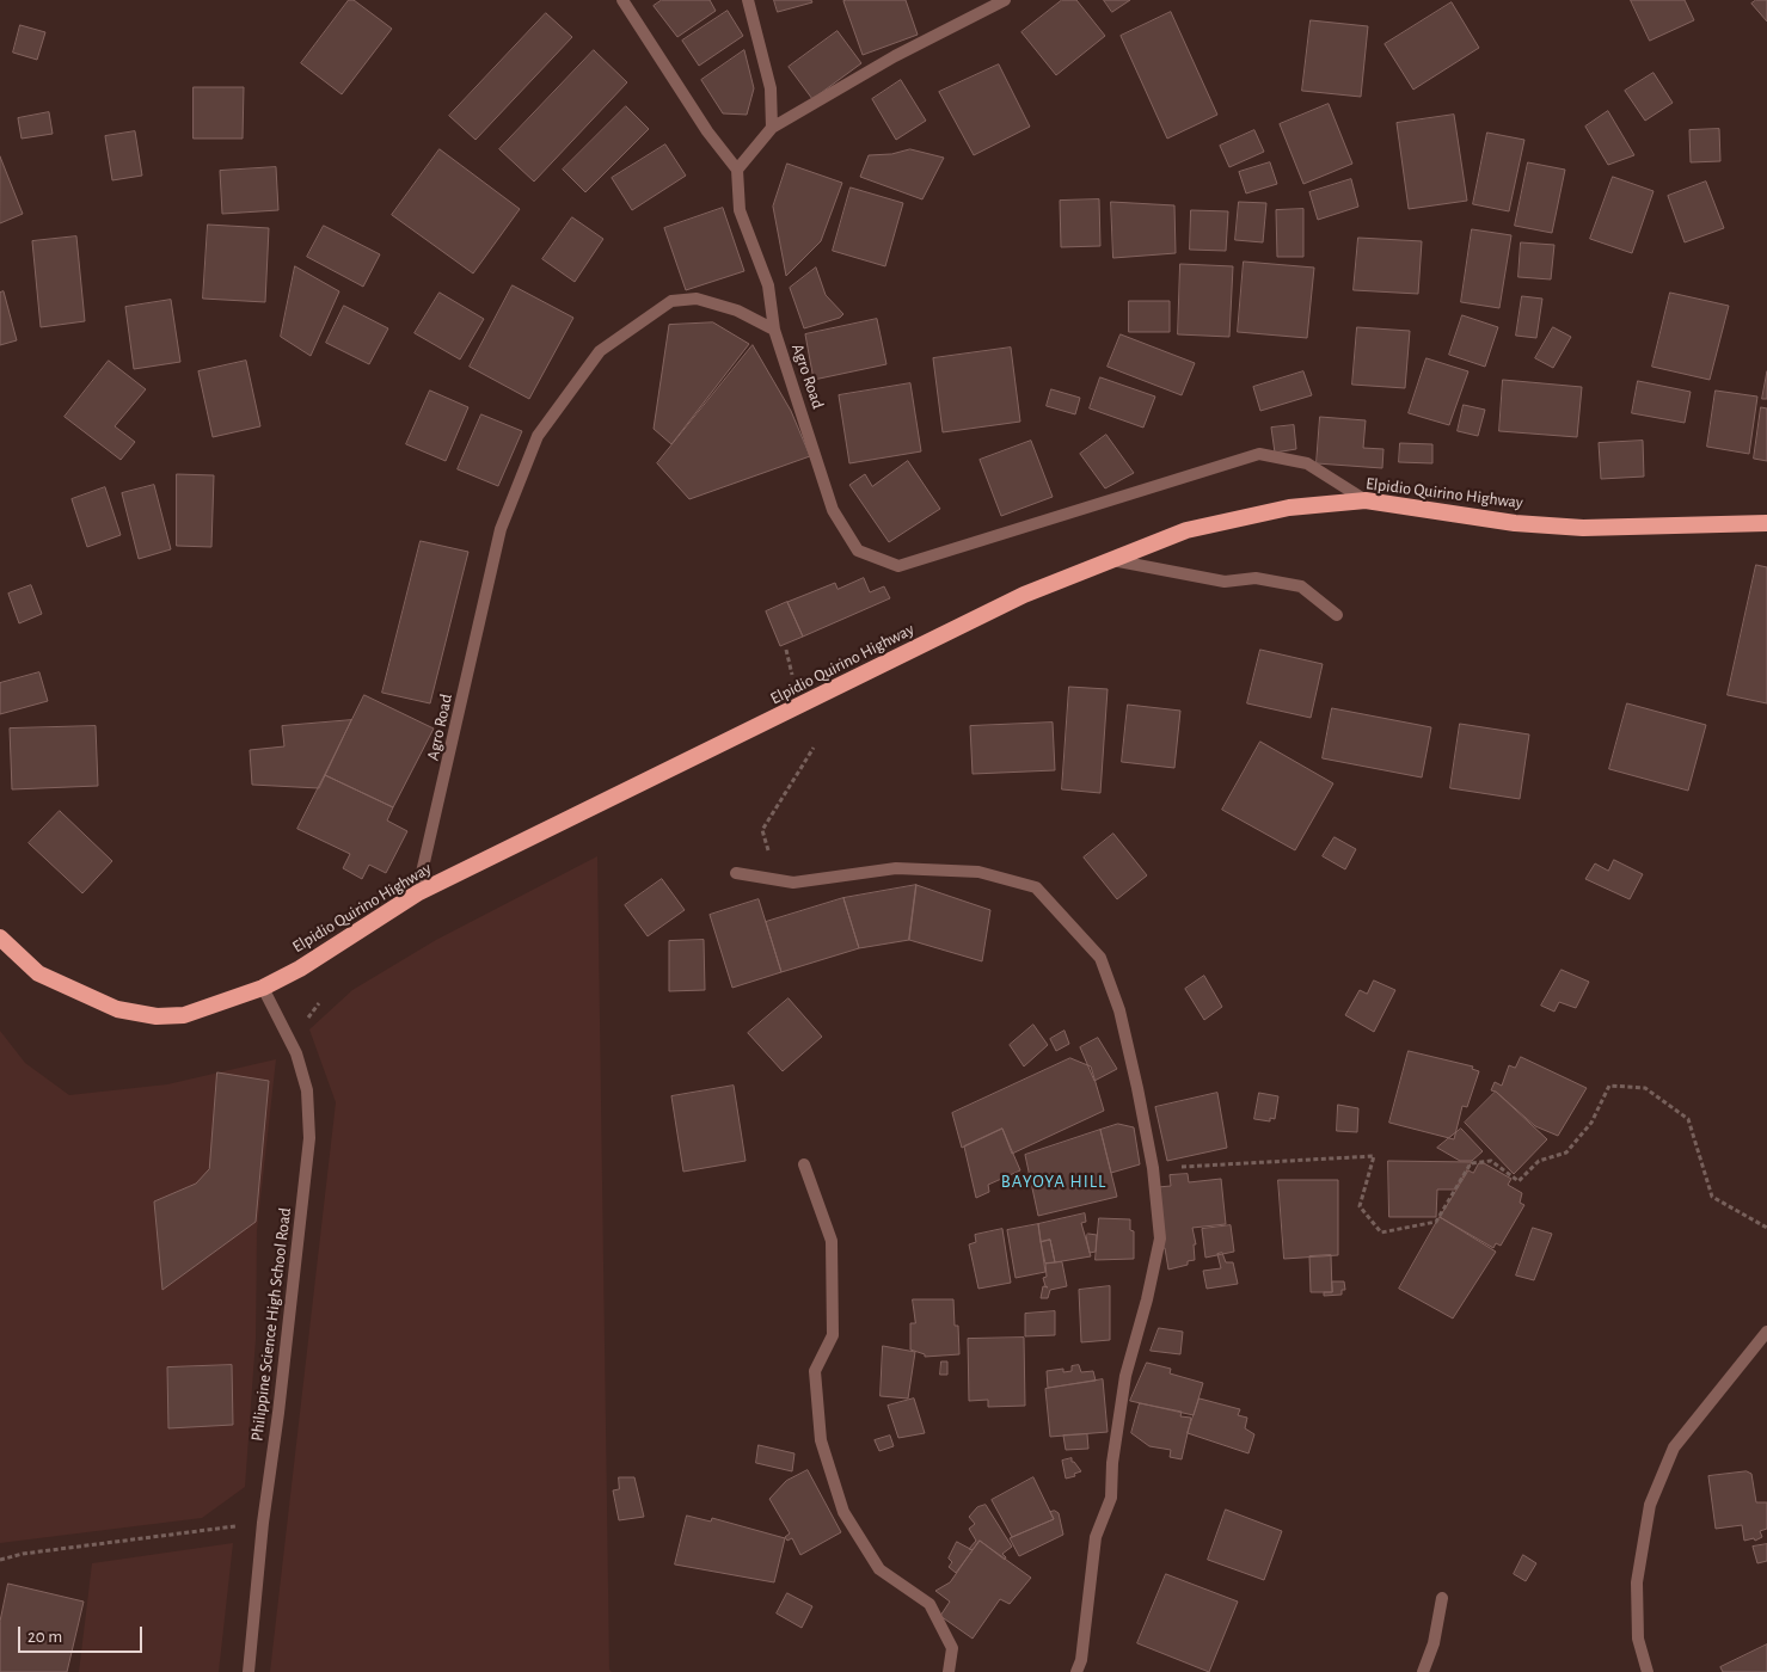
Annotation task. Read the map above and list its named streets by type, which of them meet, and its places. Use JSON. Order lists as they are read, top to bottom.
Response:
{
  "streets": {
    "highway": ["Elpidio Quirino Highway"],
    "street": ["Agro Road", "Philippine Science High School Road"]
  },
  "crossings": [
    ["Agro Road", "Elpidio Quirino Highway"],
    ["Elpidio Quirino Highway", "Philippine Science High School Road"]
  ],
  "districts": ["BAYOYA HILL"],
  "scale_bar": "20 m"
}
